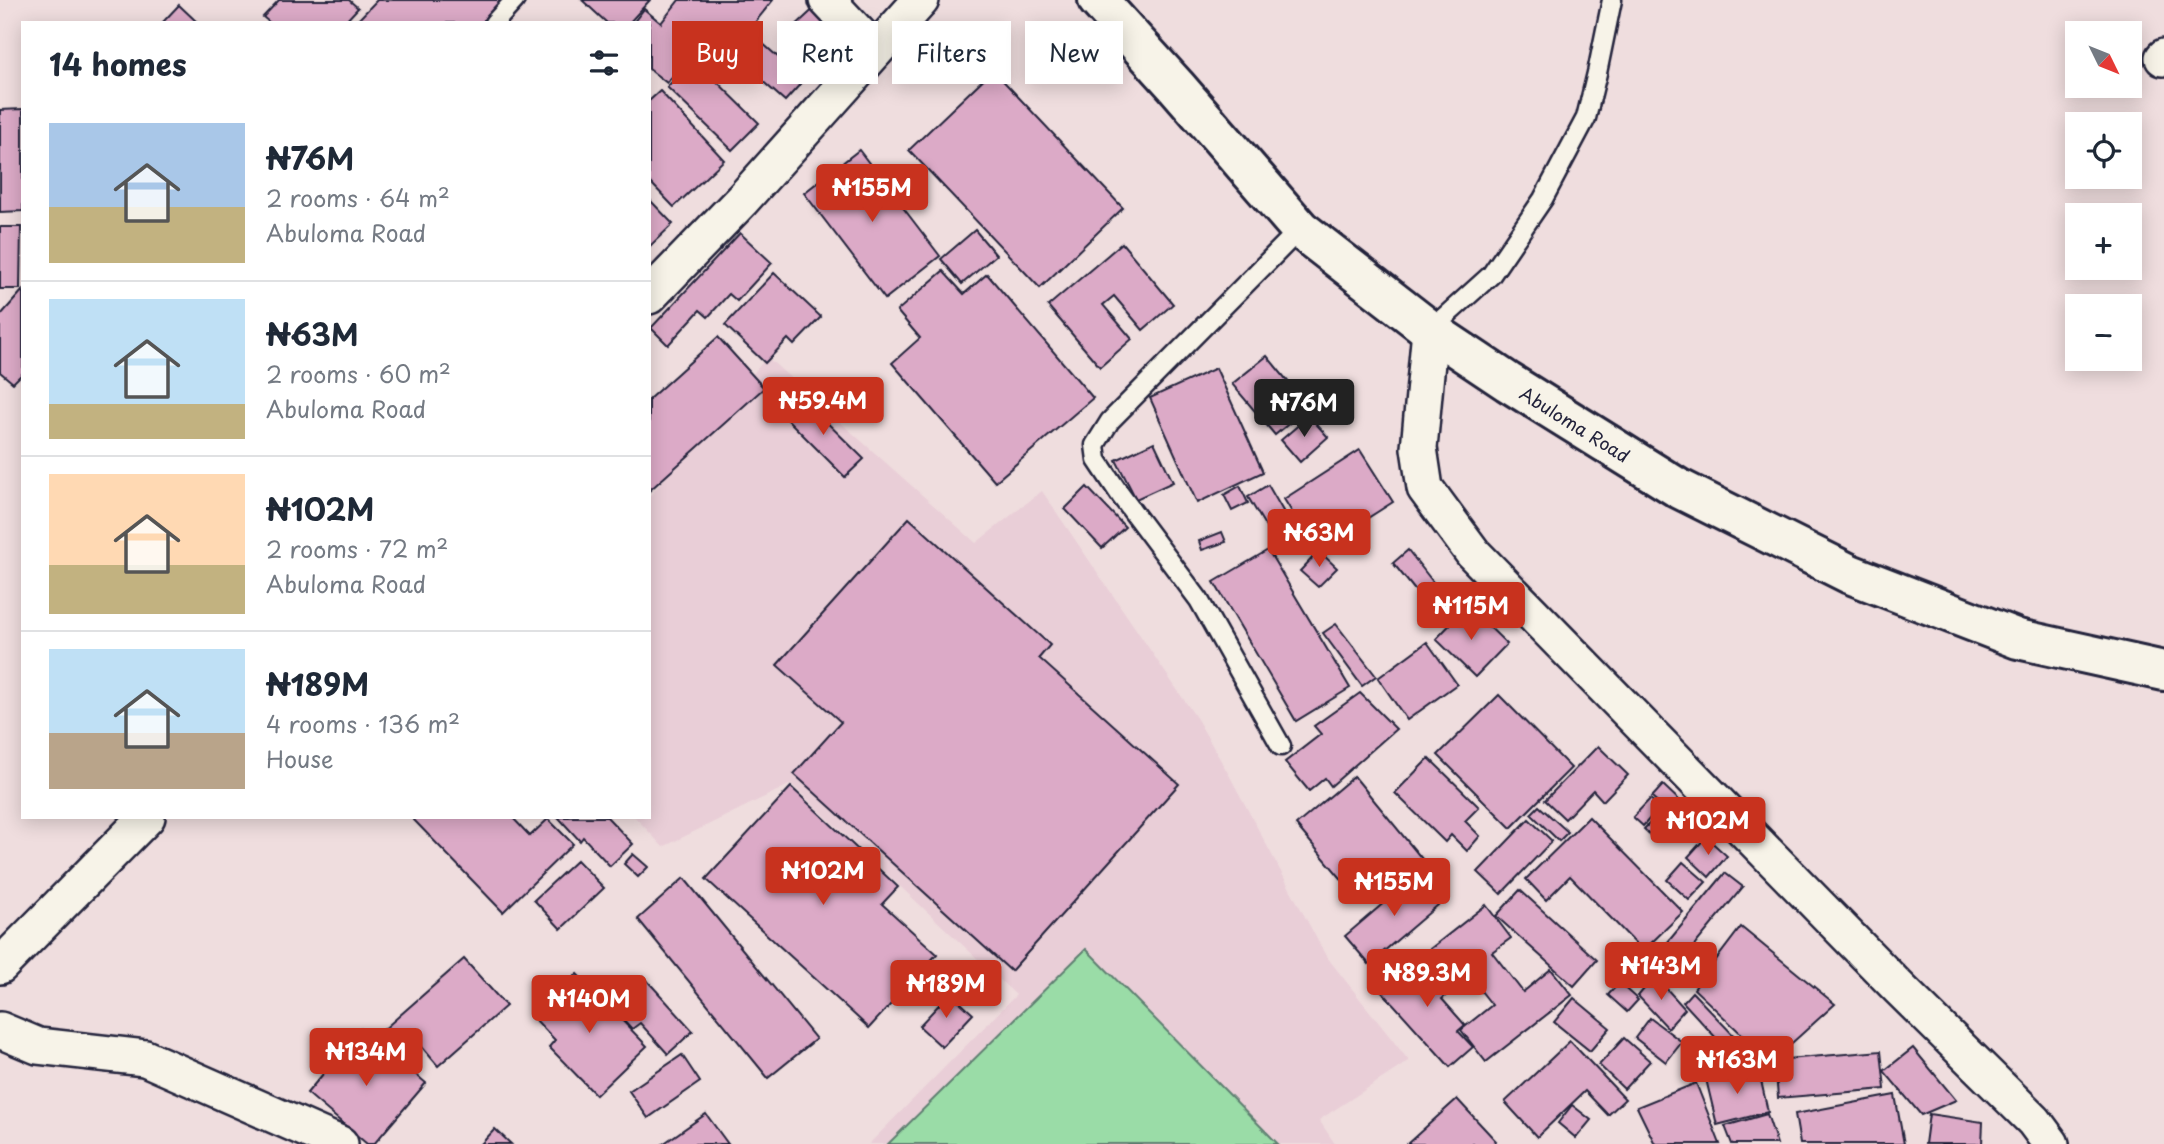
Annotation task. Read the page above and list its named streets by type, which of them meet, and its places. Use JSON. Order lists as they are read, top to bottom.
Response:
{
  "streets": {
    "street": ["Abuloma Road"]
  },
  "north": "bottom right",
  "page": {
    "map_buttons": ["+", "−"],
    "chip": [
      "Buy",
      "Rent",
      "Filters",
      "New"
    ],
    "heading": "14 homes",
    "list": [
      {
        "name": "₦76M",
        "note": "2 rooms · 64 m² · Abuloma Road"
      },
      {
        "name": "₦63M",
        "note": "2 rooms · 60 m² · Abuloma Road"
      },
      {
        "name": "₦102M",
        "note": "2 rooms · 72 m² · Abuloma Road"
      },
      {
        "name": "₦189M",
        "note": "4 rooms · 136 m² · House"
      }
    ],
    "price": [
      "₦155M",
      "₦59.4M",
      "₦76M",
      "₦63M",
      "₦115M",
      "₦102M",
      "₦102M",
      "₦155M",
      "₦143M",
      "₦89.3M",
      "₦189M",
      "₦140M",
      "₦134M",
      "₦163M"
    ]
  }
}
